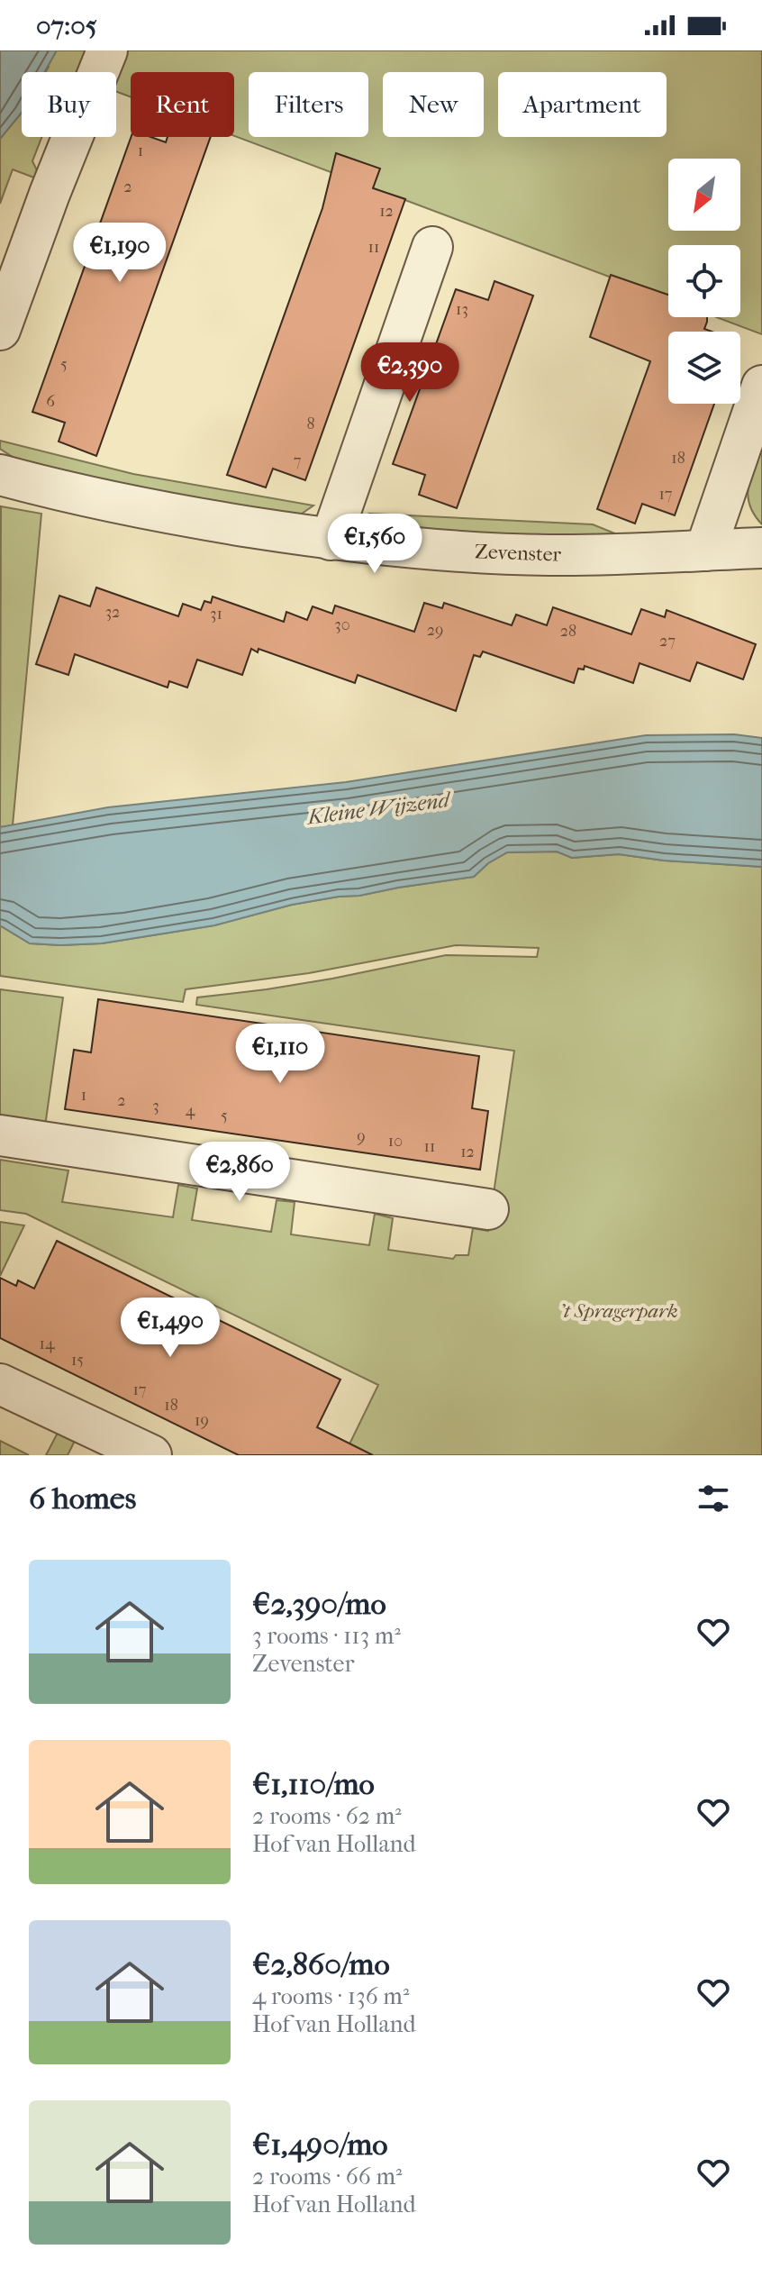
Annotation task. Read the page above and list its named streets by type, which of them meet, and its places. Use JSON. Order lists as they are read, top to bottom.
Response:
{
  "streets": {
    "street": ["Zevenster"]
  },
  "water": ["Kleine Wijzend"],
  "parks": ["'t Spragerpark"],
  "house_numbers": [
    "1",
    "2",
    "12",
    "11",
    "13",
    "5",
    "6",
    "8",
    "18",
    "7",
    "17",
    "32",
    "31",
    "30",
    "29",
    "28",
    "27",
    "1",
    "2",
    "3",
    "4",
    "5",
    "9",
    "10",
    "11",
    "12",
    "14",
    "15",
    "17",
    "18",
    "19"
  ],
  "north": "bottom left",
  "page": {
    "status": "07:05",
    "chip": [
      "Buy",
      "Rent",
      "Filters",
      "New",
      "Apartment"
    ],
    "price": [
      "€1,190",
      "€2,390",
      "€1,560",
      "€1,110",
      "€2,860",
      "€1,490"
    ],
    "heading": "6 homes",
    "list": [
      {
        "name": "€2,390/mo",
        "note": "3 rooms · 113 m² · Zevenster"
      },
      {
        "name": "€1,110/mo",
        "note": "2 rooms · 62 m² · Hof van Holland"
      },
      {
        "name": "€2,860/mo",
        "note": "4 rooms · 136 m² · Hof van Holland"
      },
      {
        "name": "€1,490/mo",
        "note": "2 rooms · 66 m² · Hof van Holland"
      }
    ]
  }
}
